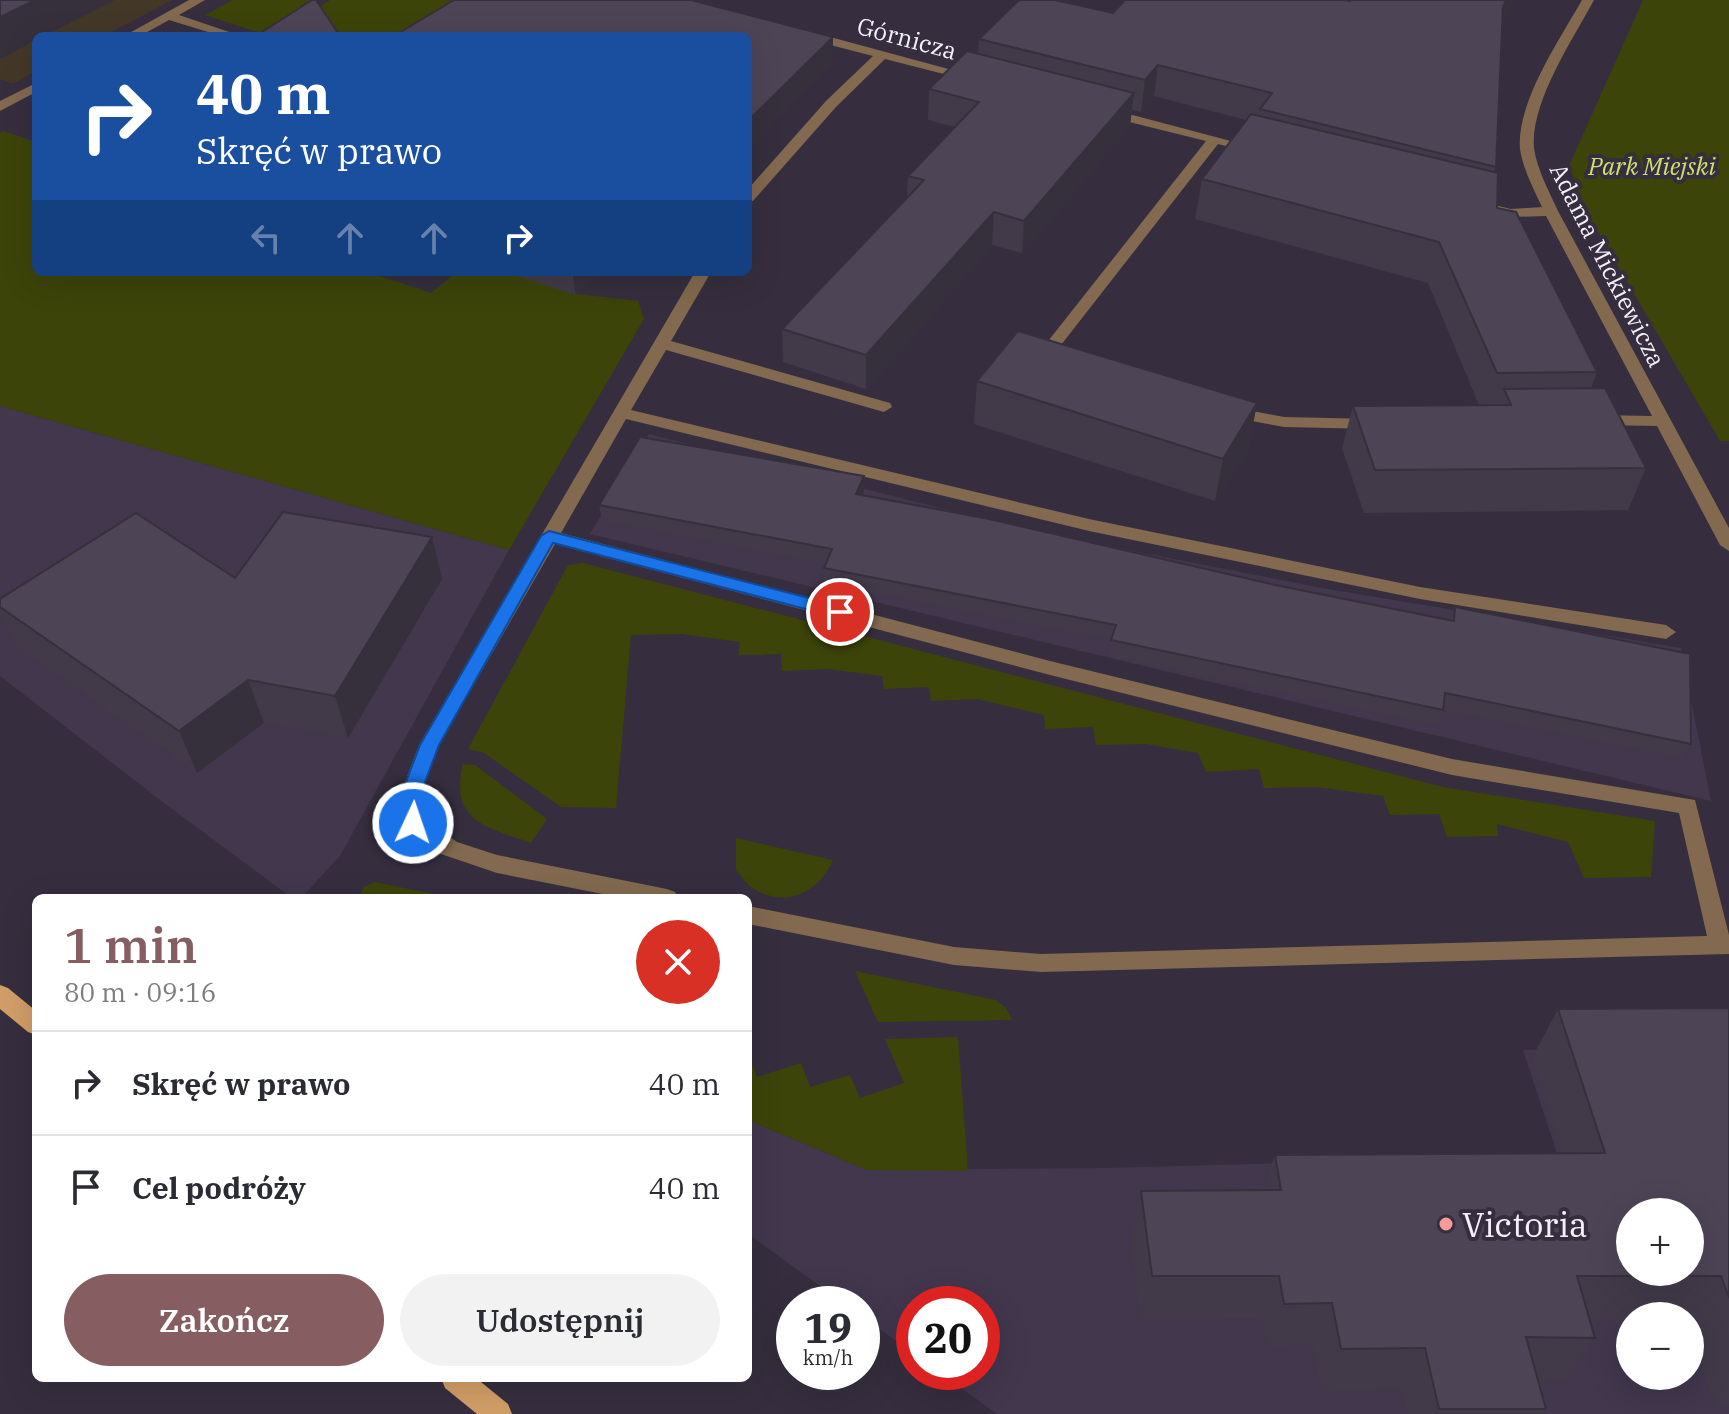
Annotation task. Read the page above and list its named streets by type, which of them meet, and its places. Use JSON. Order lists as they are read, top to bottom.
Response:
{
  "streets": {
    "street": ["Górnicza", "Adama Mickiewicza"]
  },
  "parks": ["Park Miejski"],
  "places": ["Victoria"],
  "page": {
    "turn": ["40 m", "Skręć w prawo"],
    "heading": ["1 min", "80 m · 09:16"],
    "list": [
      {
        "name": "Skręć w prawo",
        "value": "40 m"
      },
      {
        "name": "Cel podróży",
        "value": "40 m"
      }
    ],
    "map_buttons": ["+", "−"],
    "buttons": ["Zakończ", "Udostępnij"],
    "speed": "19 km/h",
    "limit": "20"
  }
}
